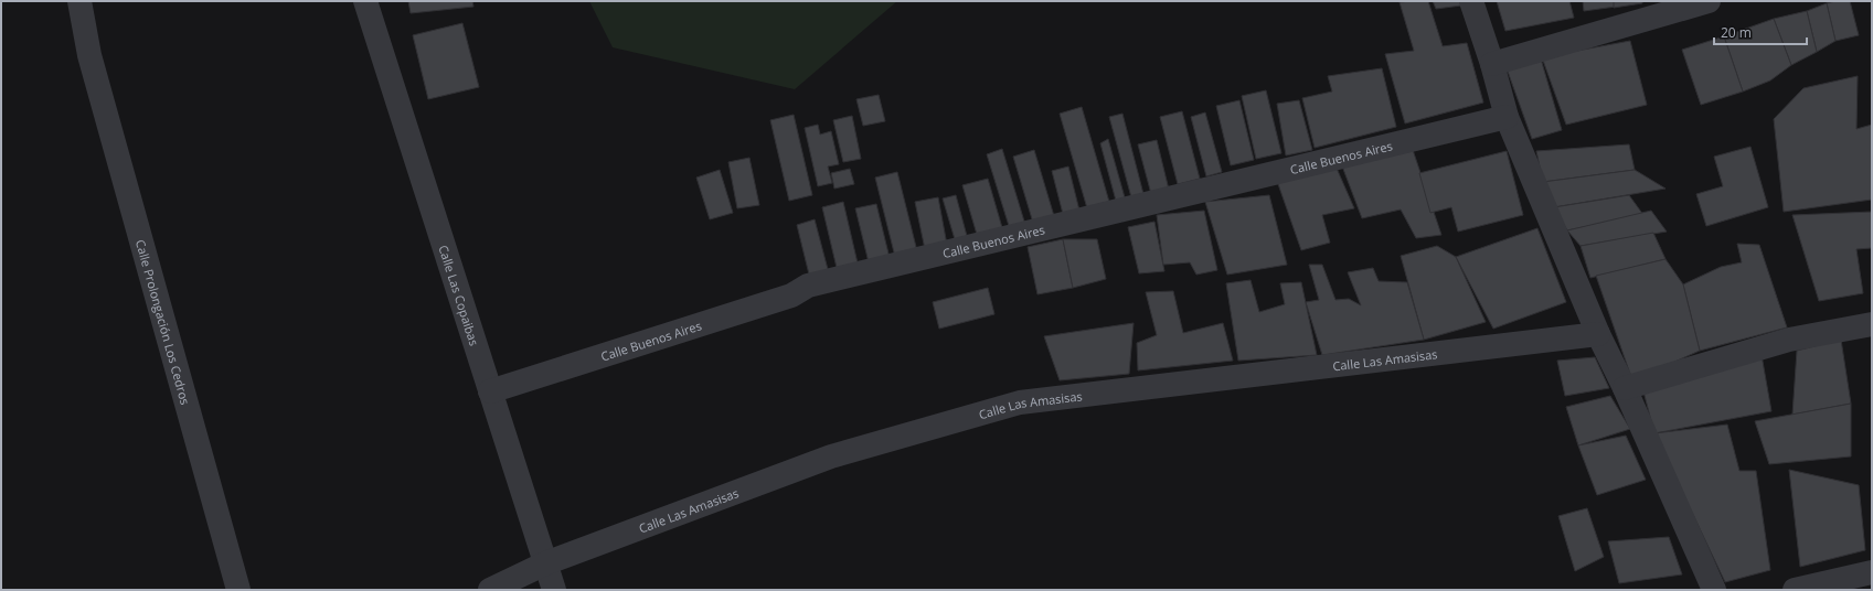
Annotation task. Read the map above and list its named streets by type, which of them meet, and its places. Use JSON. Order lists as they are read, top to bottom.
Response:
{
  "streets": {
    "street": [
      "Calle Buenos Aires",
      "Calle Las Copaibas",
      "Calle Prolongación Los Cedros",
      "Calle Las Amasisas"
    ]
  },
  "crossings": [
    ["Calle Buenos Aires", "Calle Las Copaibas"],
    ["Calle Las Copaibas", "Calle Las Amasisas"]
  ],
  "scale_bar": "20 m"
}
